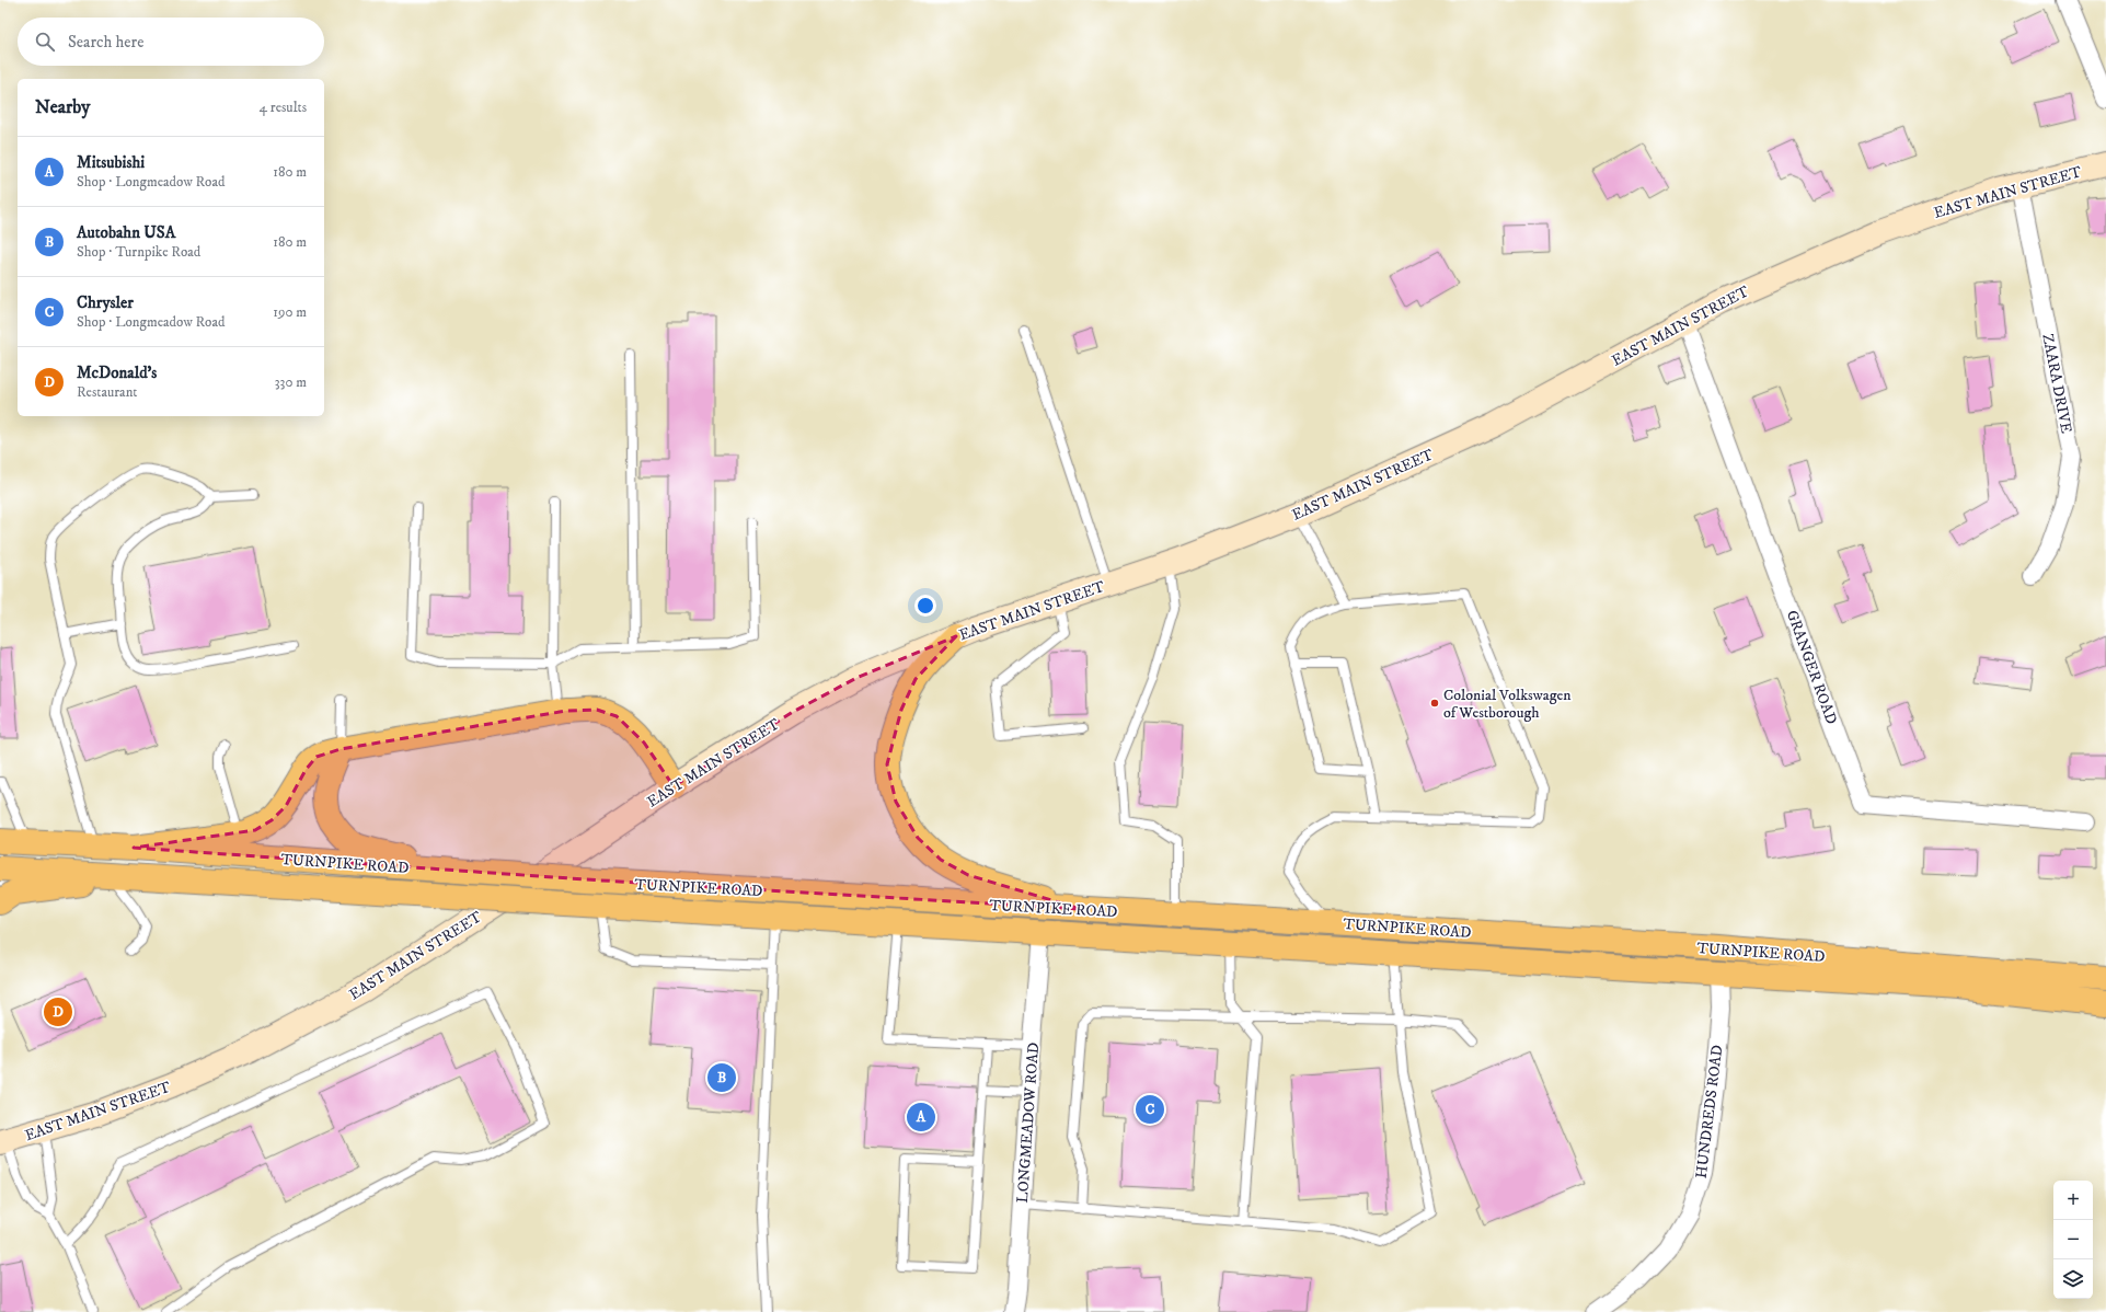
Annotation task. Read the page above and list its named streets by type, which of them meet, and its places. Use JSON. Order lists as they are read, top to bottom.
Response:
{
  "streets": {
    "highway": ["TURNPIKE ROAD"],
    "main road": ["EAST MAIN STREET"],
    "street": [
      "ZAARA DRIVE",
      "GRANGER ROAD",
      "HUNDREDS ROAD",
      "LONGMEADOW ROAD"
    ]
  },
  "crossings": [
    ["EAST MAIN STREET", "ZAARA DRIVE"],
    ["EAST MAIN STREET", "GRANGER ROAD"],
    ["TURNPIKE ROAD", "HUNDREDS ROAD"],
    ["TURNPIKE ROAD", "LONGMEADOW ROAD"]
  ],
  "places": ["Colonial Volkswagen of Westborough"],
  "page": {
    "search": "Search here",
    "heading": ["Nearby", "4 results"],
    "list": [
      {
        "mark": "A",
        "name": "Mitsubishi",
        "note": "Shop · Longmeadow Road",
        "value": "180 m"
      },
      {
        "mark": "B",
        "name": "Autobahn USA",
        "note": "Shop · Turnpike Road",
        "value": "180 m"
      },
      {
        "mark": "C",
        "name": "Chrysler",
        "note": "Shop · Longmeadow Road",
        "value": "190 m"
      },
      {
        "mark": "D",
        "name": "McDonald's",
        "note": "Restaurant",
        "value": "330 m"
      }
    ],
    "pins": [
      "D",
      "B",
      "C",
      "A"
    ],
    "map_buttons": ["+", "−"]
  }
}
